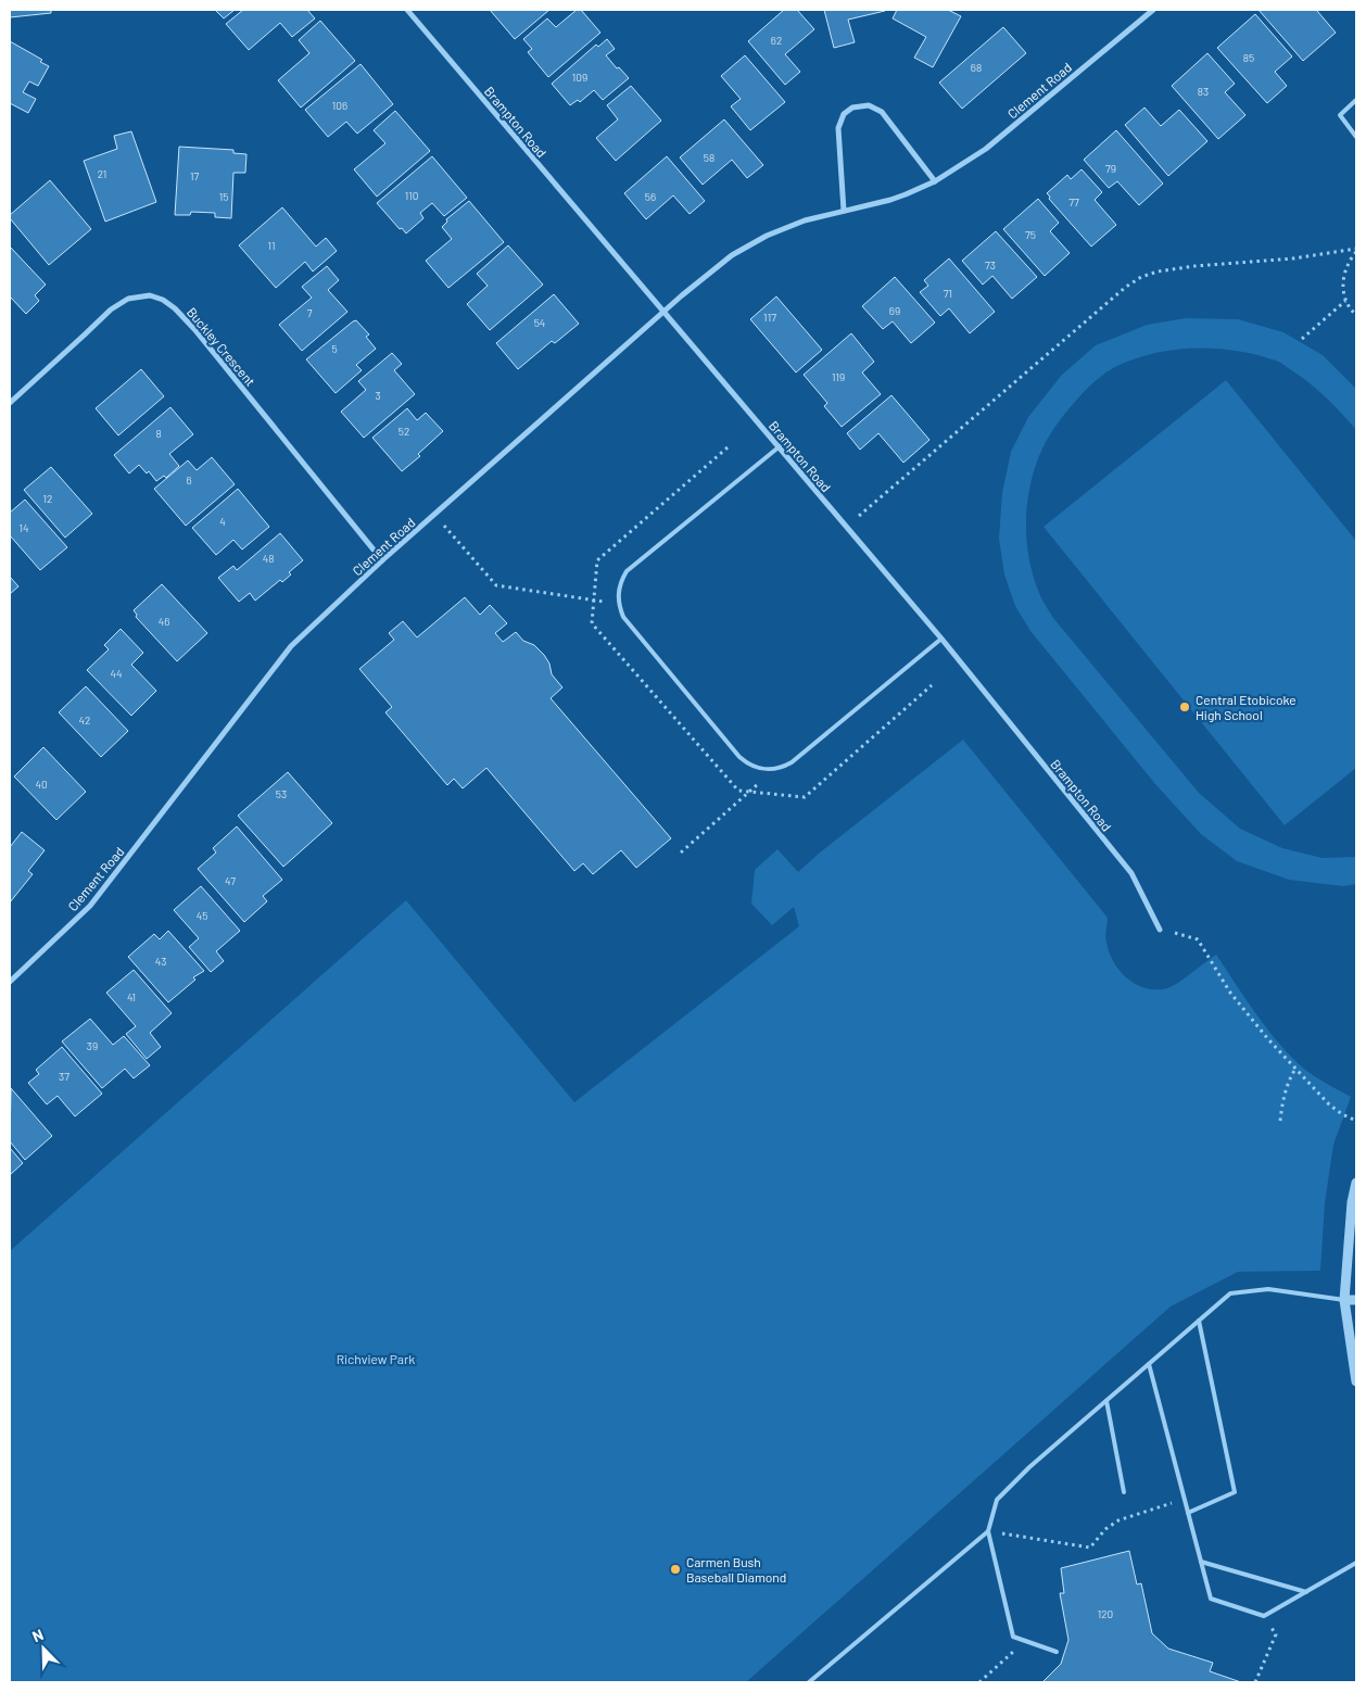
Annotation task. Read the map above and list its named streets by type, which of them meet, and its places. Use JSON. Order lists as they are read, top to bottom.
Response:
{
  "streets": {
    "street": ["Clement Road", "Brampton Road", "Buckley Crescent"]
  },
  "crossings": [
    ["Clement Road", "Brampton Road"],
    ["Clement Road", "Buckley Crescent"]
  ],
  "parks": ["Richview Park"],
  "places": ["Central Etobicoke High School", "Carmen Bush Baseball Diamond"],
  "house_numbers": [
    "62",
    "85",
    "68",
    "109",
    "83",
    "106",
    "58",
    "79",
    "21",
    "17",
    "110",
    "15",
    "56",
    "77",
    "75",
    "11",
    "73",
    "71",
    "69",
    "7",
    "117",
    "54",
    "5",
    "119",
    "3",
    "52",
    "8",
    "6",
    "12",
    "4",
    "14",
    "48",
    "46",
    "44",
    "42",
    "40",
    "53",
    "47",
    "45",
    "43",
    "41",
    "39",
    "37",
    "120"
  ],
  "north": "top left"
}
